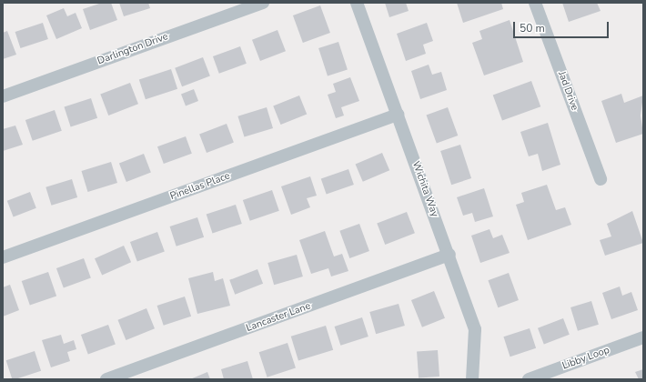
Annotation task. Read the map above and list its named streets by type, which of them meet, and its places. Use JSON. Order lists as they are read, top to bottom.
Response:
{
  "streets": {
    "street": [
      "Darlington Drive",
      "Jad Drive",
      "Pinellas Place",
      "Wichita Way",
      "Lancaster Lane",
      "Libby Loop"
    ]
  },
  "crossings": [
    ["Pinellas Place", "Wichita Way"],
    ["Wichita Way", "Lancaster Lane"]
  ],
  "scale_bar": "50 m"
}
